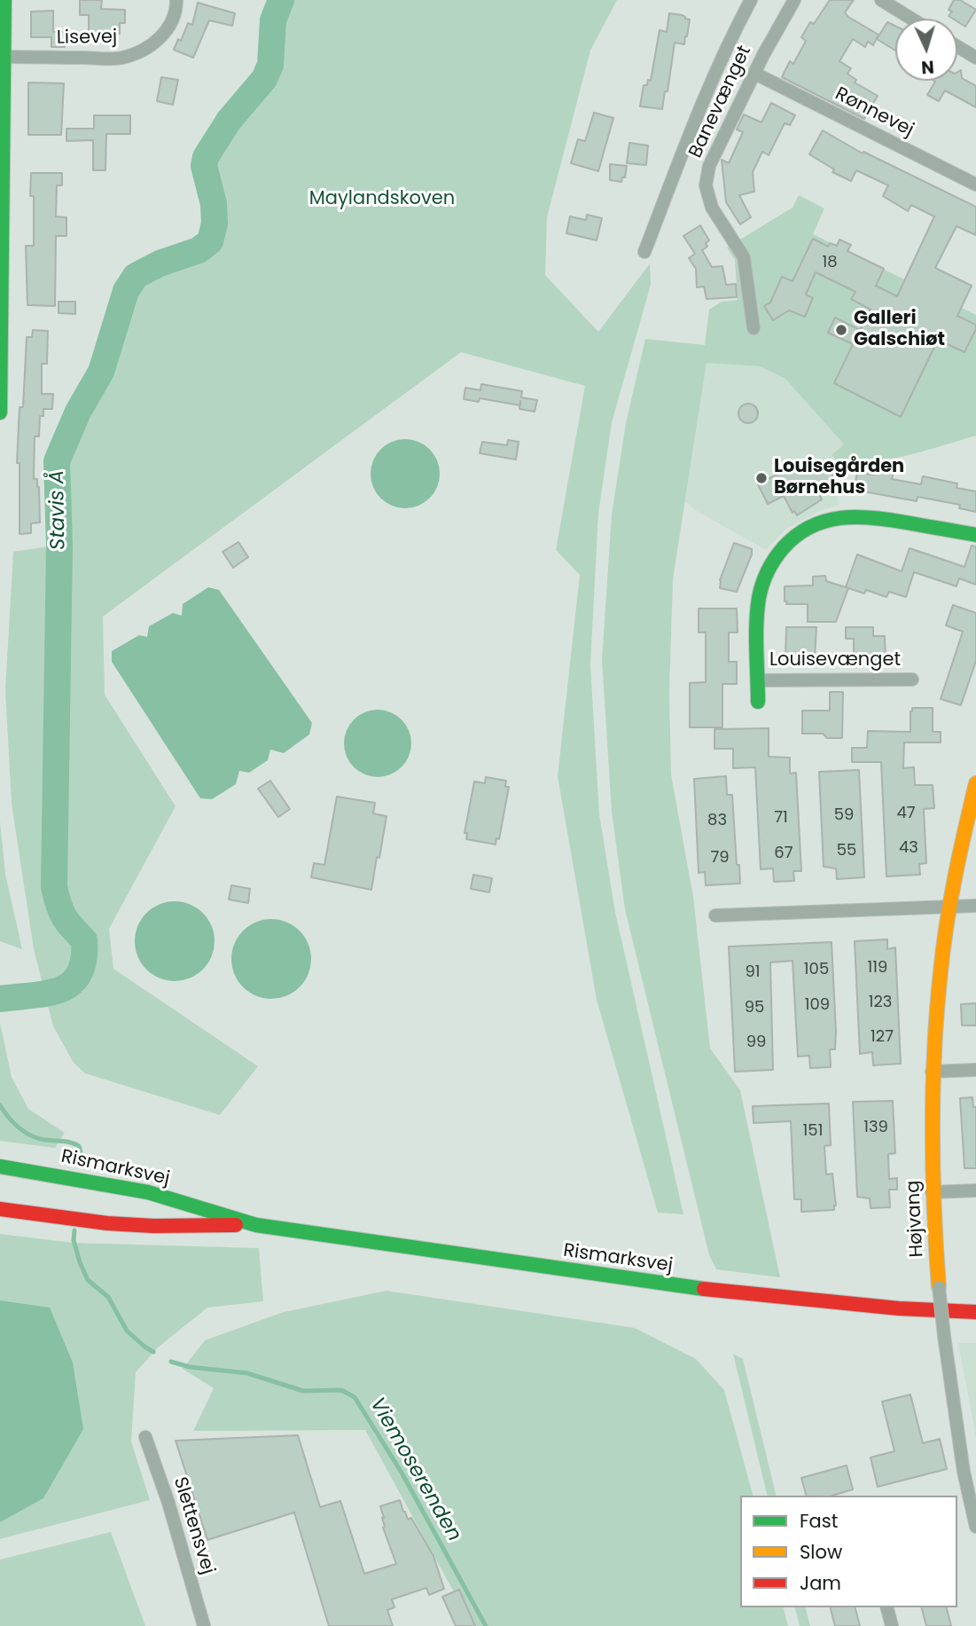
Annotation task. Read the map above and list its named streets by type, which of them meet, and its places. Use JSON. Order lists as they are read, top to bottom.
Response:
{
  "streets": {
    "main road": ["Louisevænget", "Rismarksvej", "Højvang"],
    "street": [
      "Lisevej",
      "Banevænget",
      "Rønnevej",
      "Slettensvej"
    ]
  },
  "crossings": [
    ["Banevænget", "Rønnevej"]
  ],
  "water": ["Stavis Å", "Viemoserenden"],
  "parks": ["Maylandskoven"],
  "places": ["Galleri Galschiøt", "Louisegården Børnehus"],
  "house_numbers": [
    "18",
    "47",
    "59",
    "71",
    "83",
    "43",
    "55",
    "67",
    "79",
    "119",
    "105",
    "91",
    "123",
    "109",
    "95",
    "127",
    "99",
    "139",
    "151"
  ],
  "legend": ["Fast", "Slow", "Jam"],
  "north": "bottom"
}
